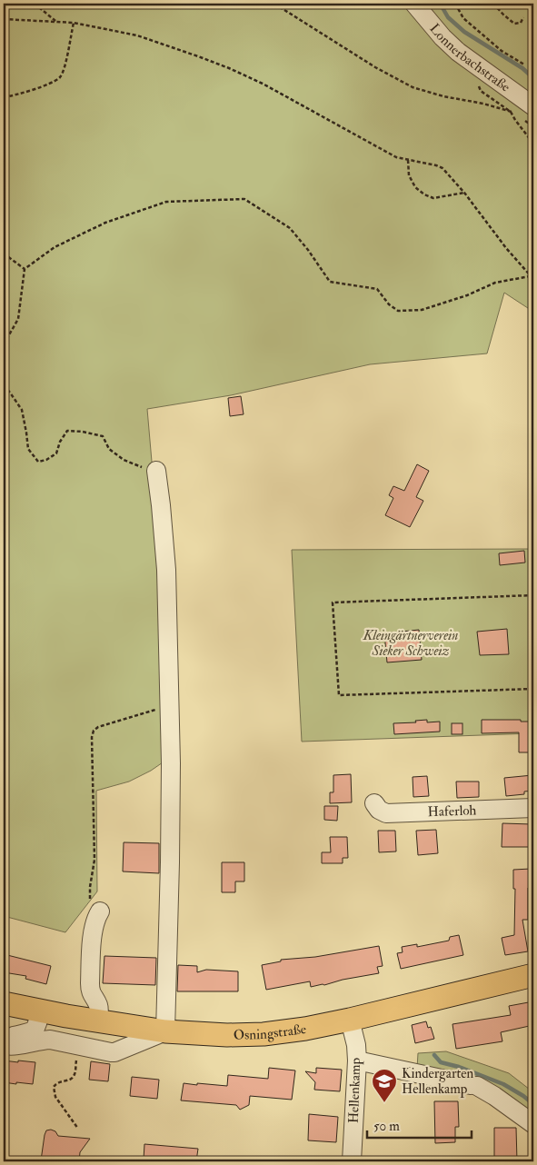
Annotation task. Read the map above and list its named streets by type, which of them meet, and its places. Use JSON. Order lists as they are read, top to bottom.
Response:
{
  "streets": {
    "main road": ["Osningstraße"],
    "street": ["Lonnerbachstraße", "Haferloh", "Hellenkamp"]
  },
  "crossings": [
    ["Osningstraße", "Hellenkamp"]
  ],
  "parks": ["Kleingärtnerverein Sieker Schweiz"],
  "places": {
    "school or university": ["Kindergarten Hellenkamp"]
  },
  "scale_bar": "50 m"
}
